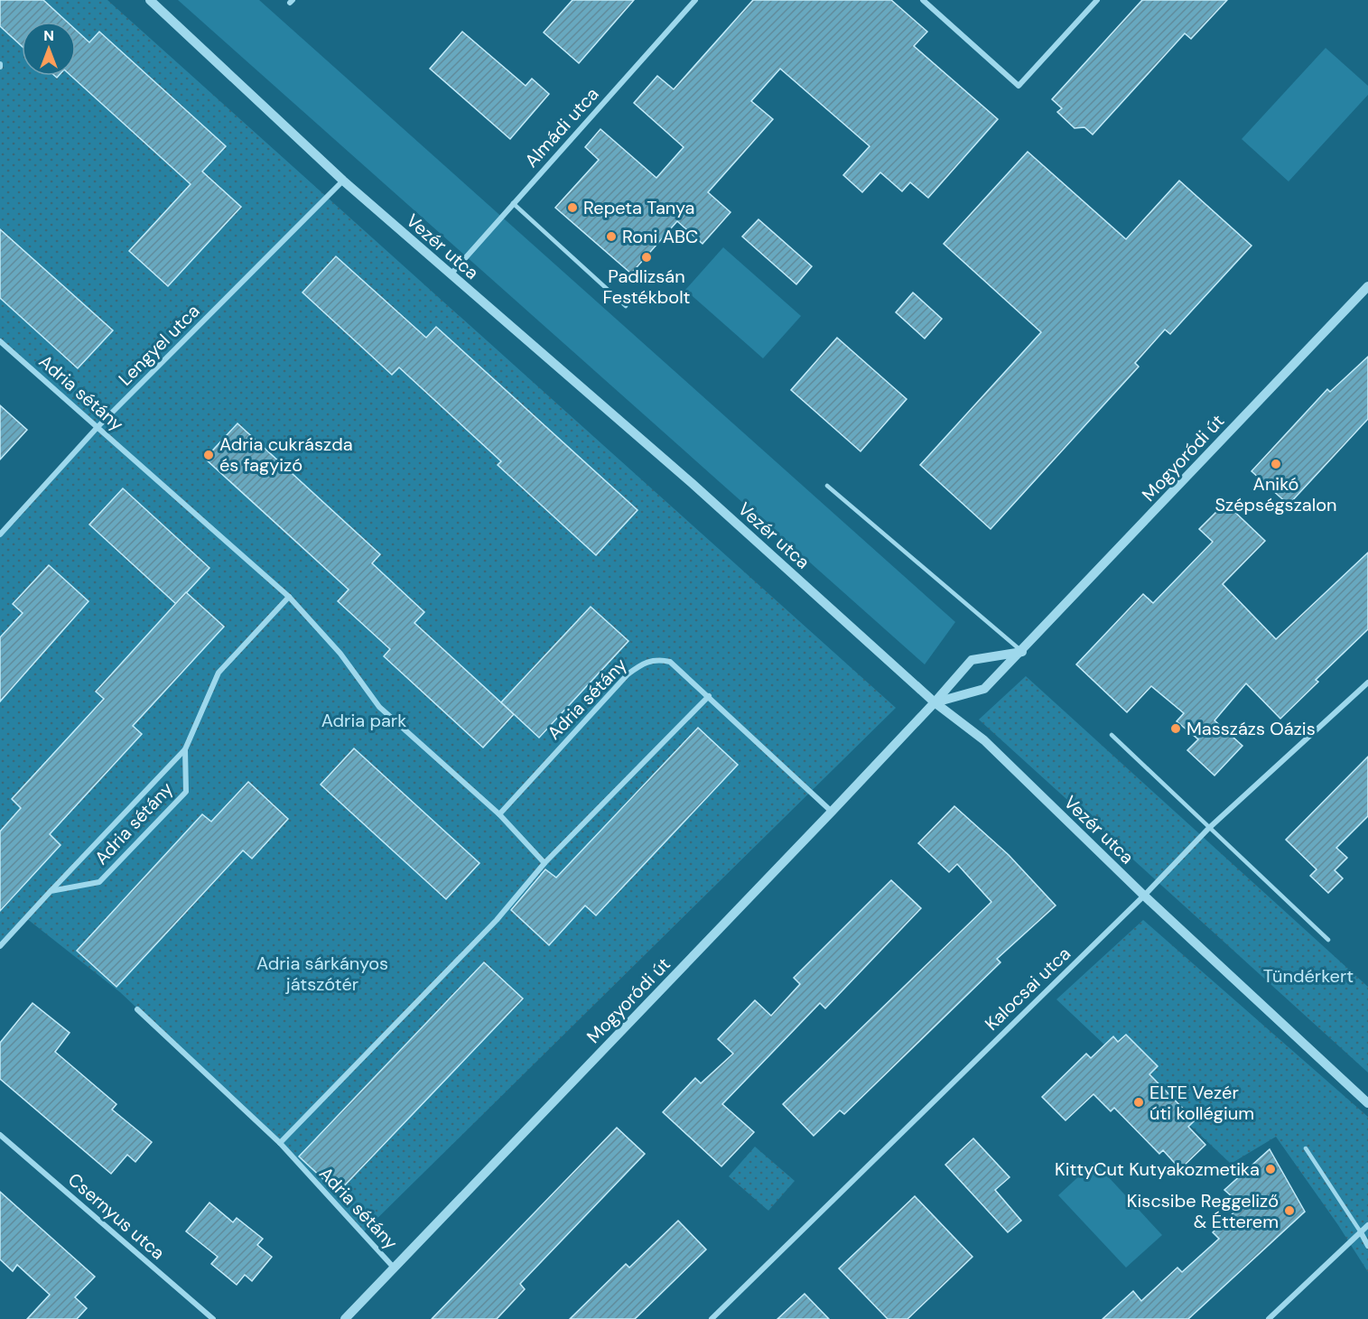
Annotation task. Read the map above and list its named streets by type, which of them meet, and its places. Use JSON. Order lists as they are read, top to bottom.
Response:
{
  "streets": {
    "street": [
      "Almádi utca",
      "Vezér utca",
      "Lengyel utca",
      "Adria sétány",
      "Mogyoródi út",
      "Kalocsai utca",
      "Csernyus utca"
    ]
  },
  "crossings": [
    ["Almádi utca", "Vezér utca"],
    ["Vezér utca", "Lengyel utca"],
    ["Vezér utca", "Mogyoródi út"],
    ["Vezér utca", "Kalocsai utca"],
    ["Lengyel utca", "Adria sétány"],
    ["Adria sétány", "Mogyoródi út"]
  ],
  "parks": ["Adria park", "Adria sárkányos játszótér", "Tündérkert"],
  "places": [
    "Repeta Tanya",
    "Roni ABC",
    "Padlizsán Festékbolt",
    "Adria cukrászda és fagyizó",
    "Anikó Szépségszalon",
    "Masszázs Oázis",
    "ELTE Vezér úti kollégium",
    "KittyCut Kutyakozmetika",
    "Kiscsibe Reggeliző & Étterem"
  ],
  "north": "top"
}
